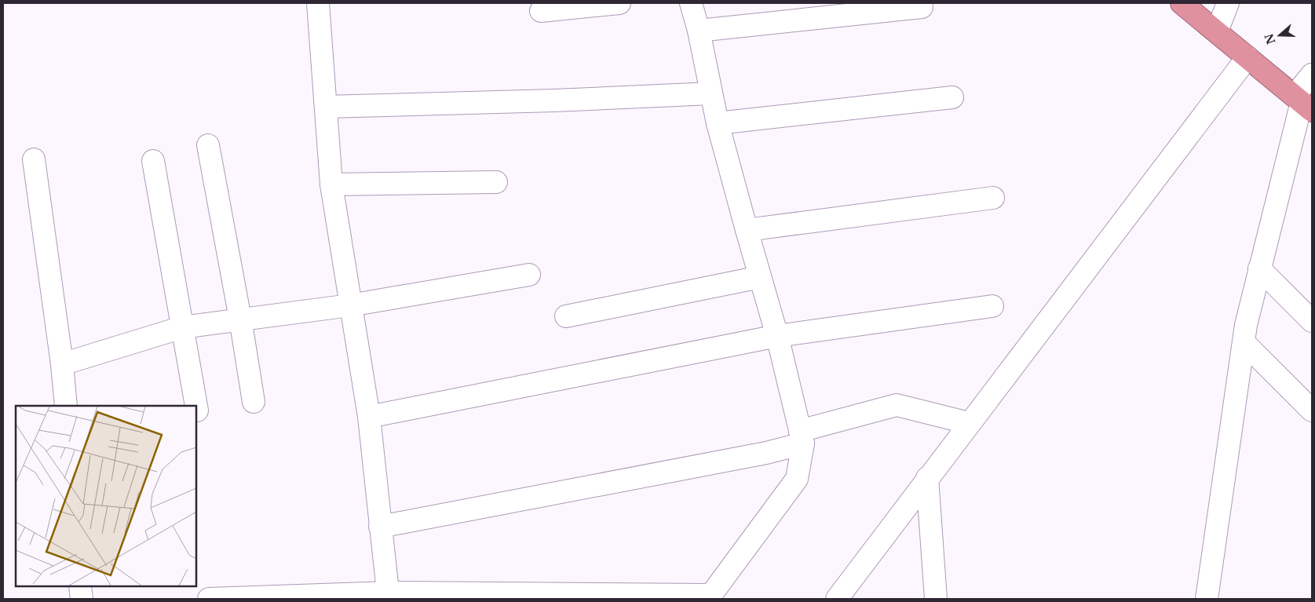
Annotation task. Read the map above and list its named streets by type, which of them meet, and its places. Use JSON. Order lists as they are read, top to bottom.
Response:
{
  "north": "left"
}
